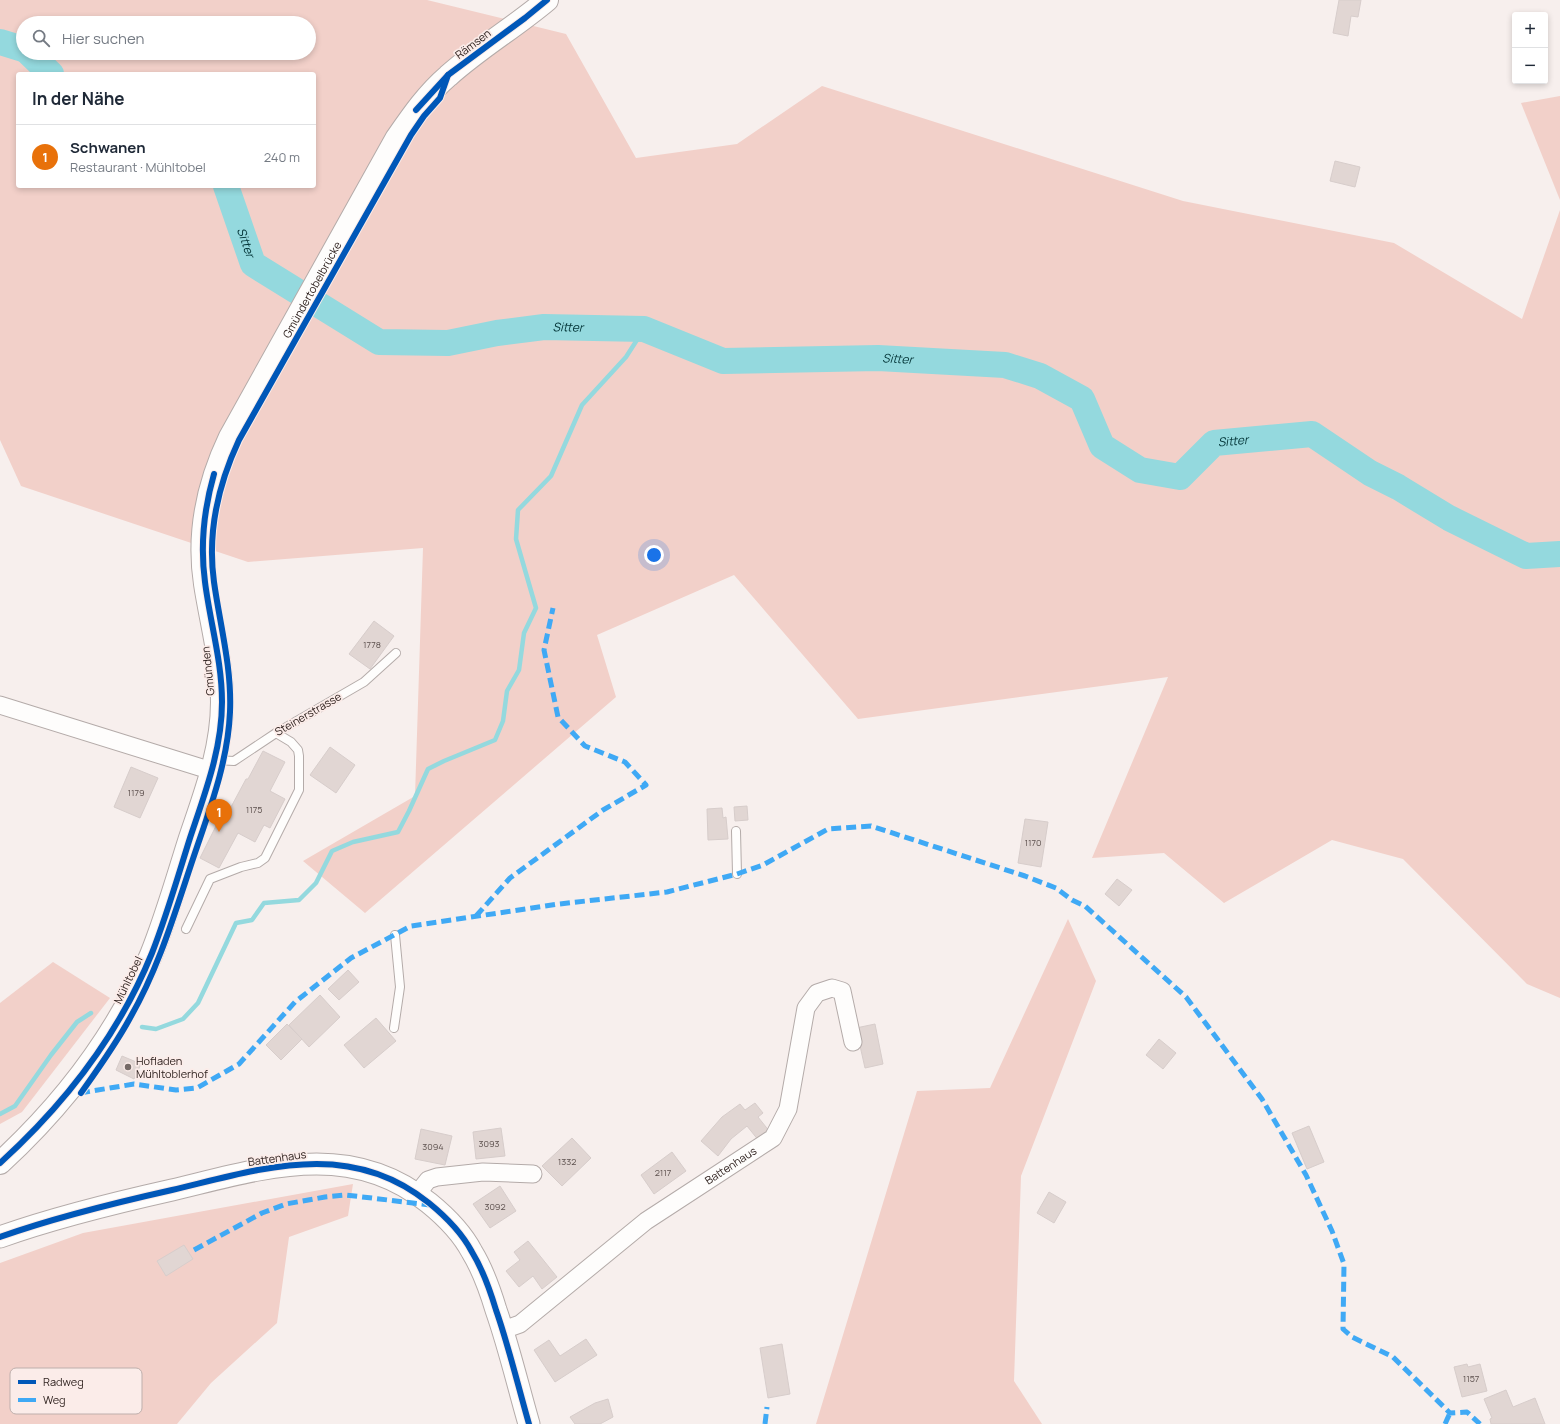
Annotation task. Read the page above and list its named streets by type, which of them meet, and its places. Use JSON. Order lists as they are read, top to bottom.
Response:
{
  "streets": {
    "main road": [
      "Rämsen",
      "Gmündertobelbrücke",
      "Gmünden",
      "Mühltobel"
    ],
    "street": ["Battenhaus"],
    "lane": ["Steinerstrasse"]
  },
  "crossings": [
    ["Rämsen", "Gmündertobelbrücke"],
    ["Gmündertobelbrücke", "Gmünden"],
    ["Gmünden", "Steinerstrasse"],
    ["Gmünden", "Mühltobel"],
    ["Steinerstrasse", "Mühltobel"]
  ],
  "water": ["Sitter"],
  "places": ["Hofladen Mühltoblerhof"],
  "house_numbers": [
    "1778",
    "1179",
    "1175",
    "1170",
    "3093",
    "3094",
    "1332",
    "2117",
    "3092",
    "1157"
  ],
  "legend": ["Radweg", "Weg"],
  "page": {
    "map_buttons": ["+", "−"],
    "search": "Hier suchen",
    "heading": "In der Nähe",
    "list": [
      {
        "mark": "1",
        "name": "Schwanen",
        "note": "Restaurant · Mühltobel",
        "value": "240 m"
      }
    ],
    "pins": "1"
  }
}
